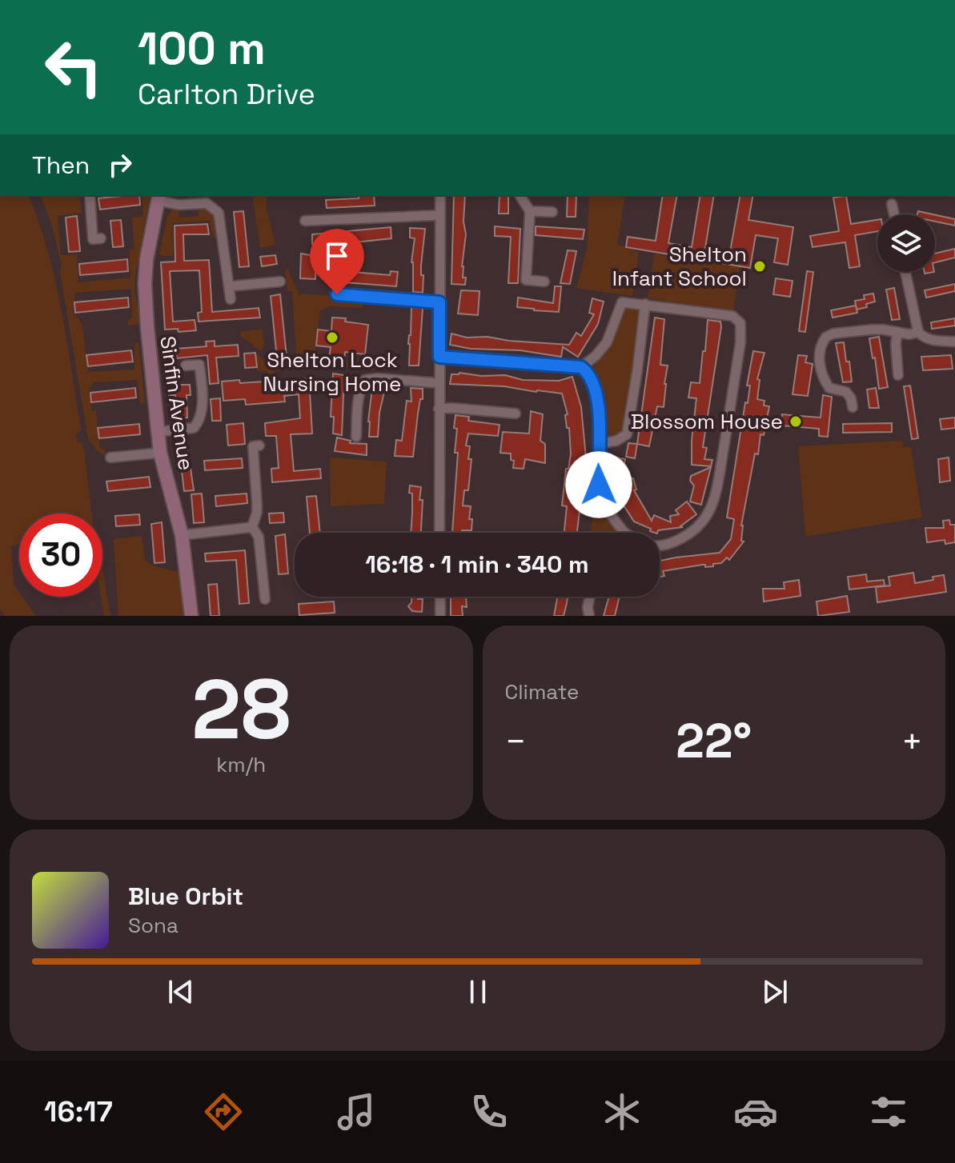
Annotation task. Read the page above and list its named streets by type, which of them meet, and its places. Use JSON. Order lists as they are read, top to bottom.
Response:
{
  "streets": {
    "street": ["Sinfin Avenue"]
  },
  "places": ["Shelton Infant School", "Shelton Lock Nursing Home", "Blossom House"],
  "page": {
    "turn": ["100 m", "Carlton Drive"],
    "then": "Then",
    "limit": "30",
    "trip": "16:18 · 1 min · 340 m",
    "tile": [
      ["28", "km/h"],
      "Climate"
    ],
    "heat": ["−", "22°", "+"],
    "song": ["Blue Orbit", "Sona"],
    "tabs": "16:17"
  }
}
